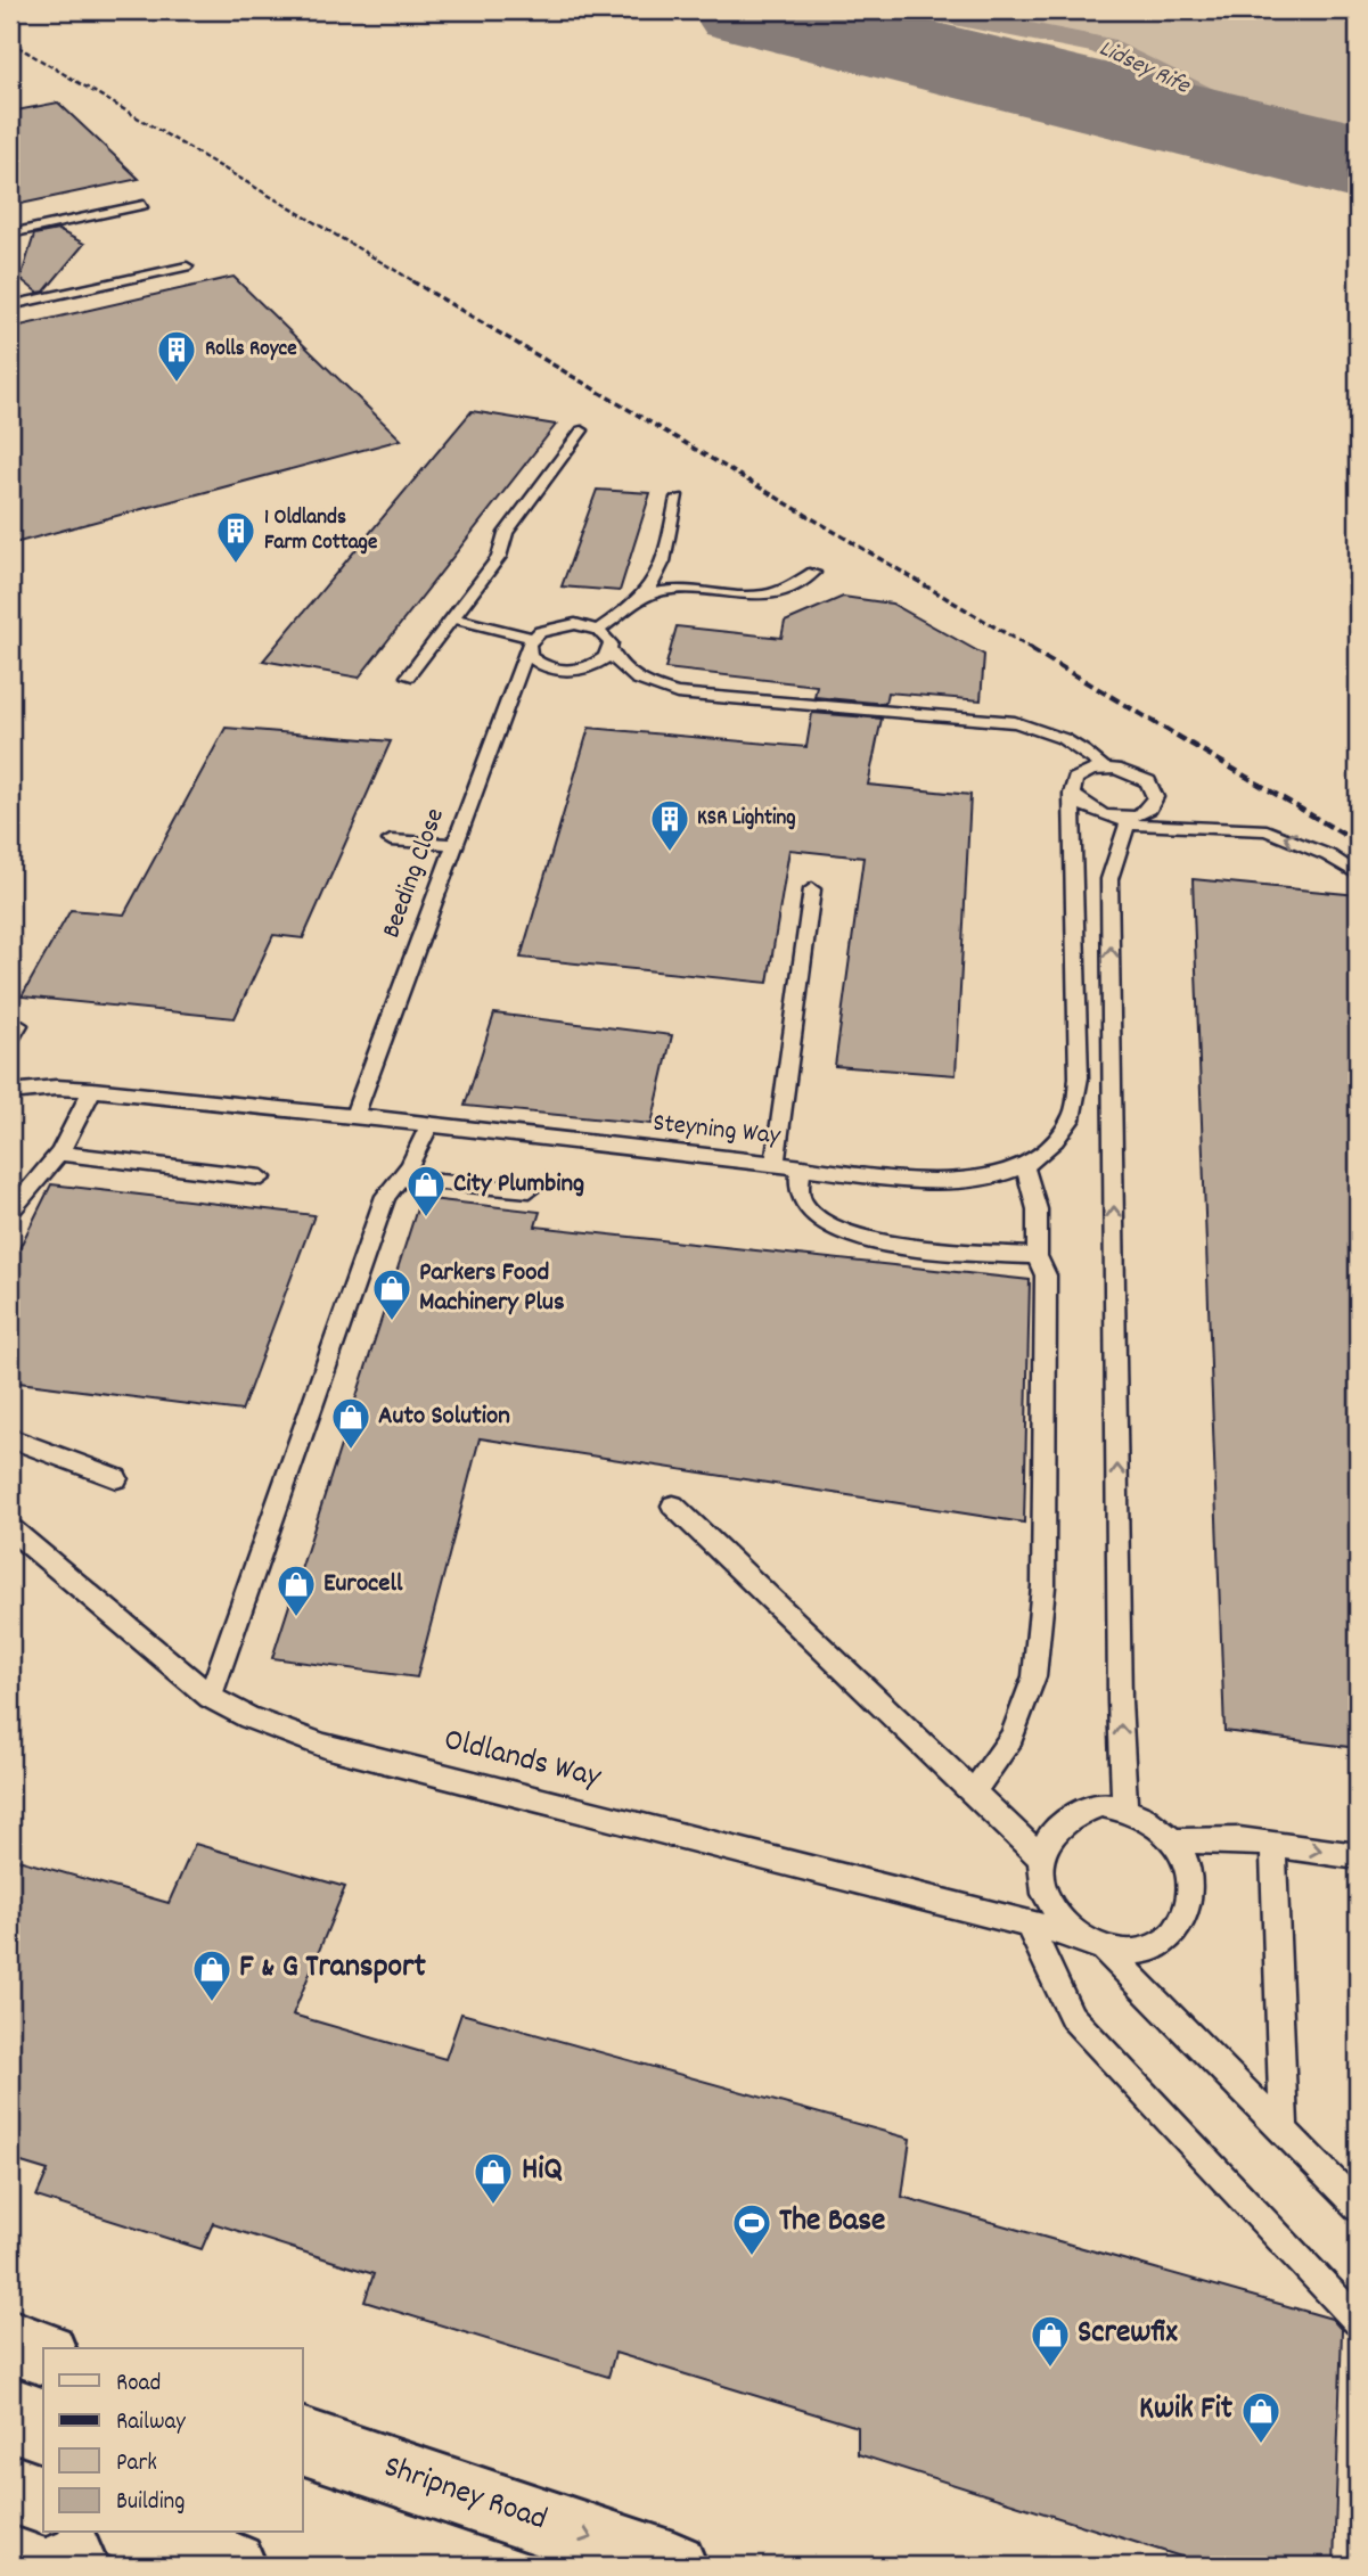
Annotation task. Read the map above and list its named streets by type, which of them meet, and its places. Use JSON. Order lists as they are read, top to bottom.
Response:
{
  "streets": {
    "main road": ["Shripney Road"],
    "lane": ["Beeding Close", "Steyning Way", "Oldlands Way"]
  },
  "crossings": [
    ["Beeding Close", "Steyning Way"]
  ],
  "one_way": ["Shripney Road"],
  "water": ["Lidsey Rife"],
  "places": {
    "building": ["Rolls Royce", "1 Oldlands Farm Cottage", "KSR Lighting"],
    "shop": [
      "City Plumbing",
      "Parkers Food Machinery Plus",
      "Auto Solution",
      "Eurocell",
      "F & G Transport",
      "HiQ",
      "Screwfix",
      "Kwik Fit"
    ],
    "sports": ["The Base"]
  },
  "legend": [
    "Road",
    "Railway",
    "Park",
    "Building"
  ]
}
